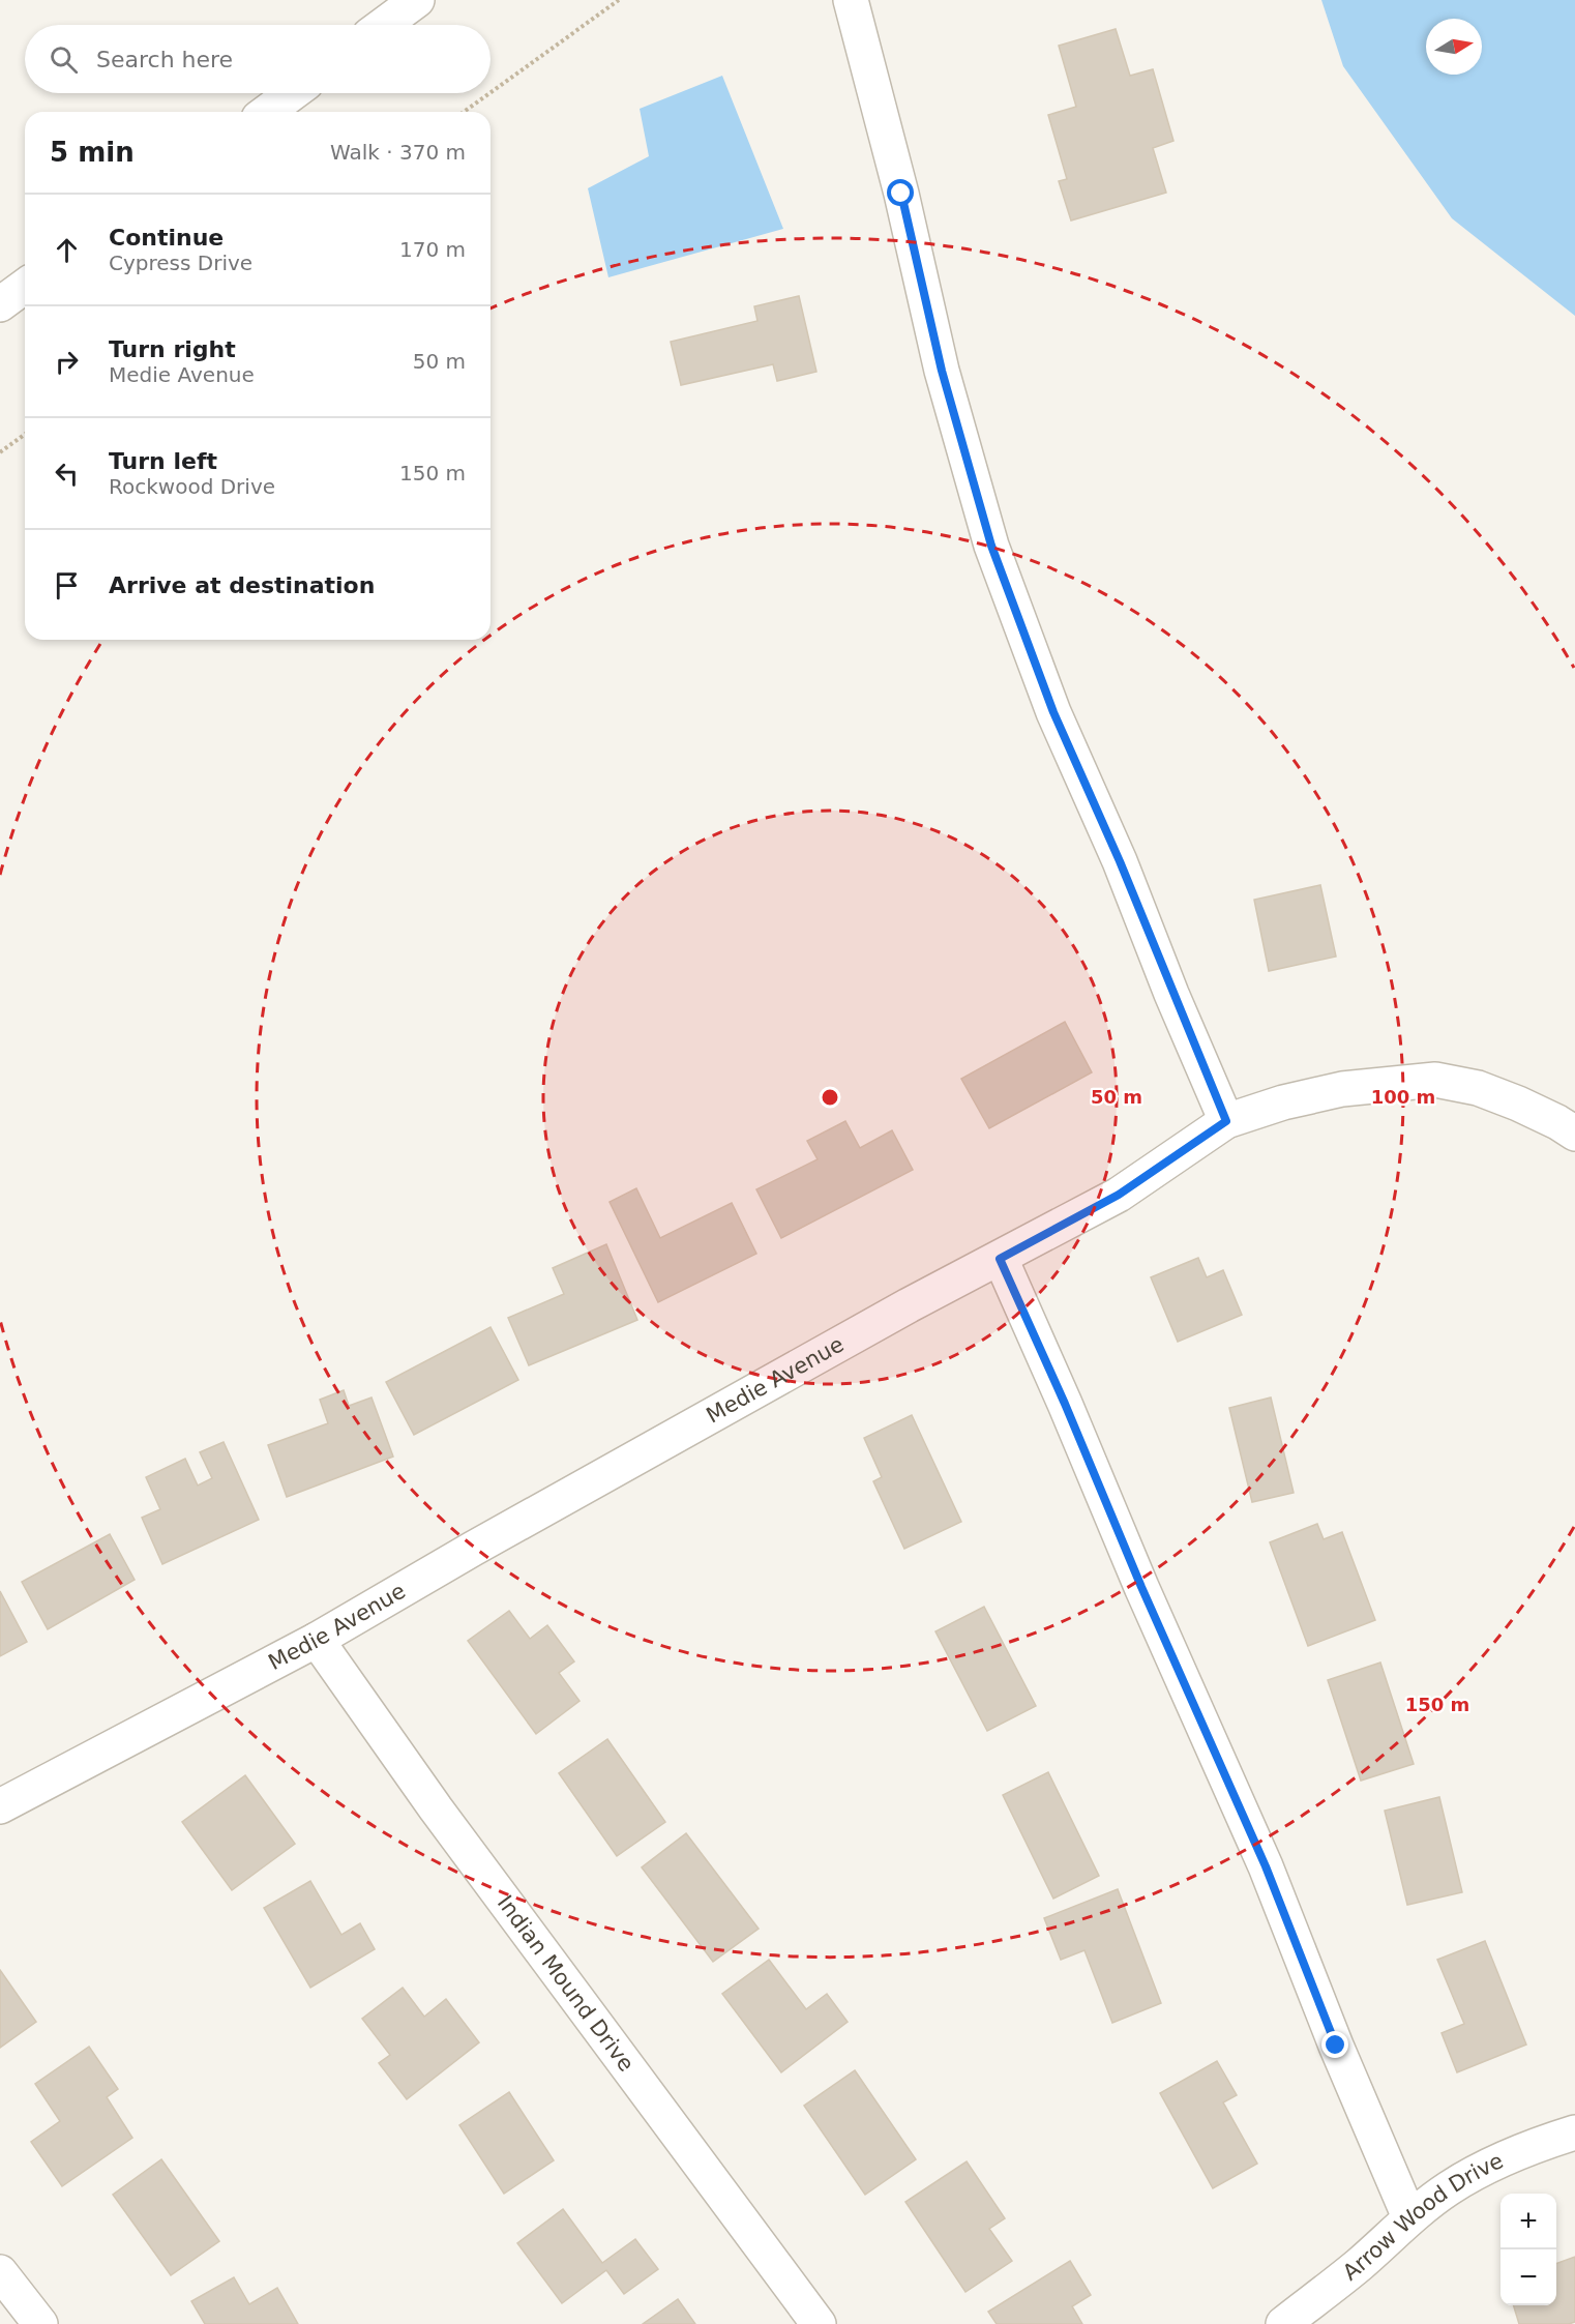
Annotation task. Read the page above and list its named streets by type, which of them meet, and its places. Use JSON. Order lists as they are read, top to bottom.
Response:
{
  "streets": {
    "street": ["Medie Avenue", "Indian Mound Drive", "Arrow Wood Drive"]
  },
  "crossings": [
    ["Medie Avenue", "Indian Mound Drive"]
  ],
  "north": "right",
  "page": {
    "search": "Search here",
    "heading": ["5 min", "Walk · 370 m"],
    "list": [
      ["Continue", "Cypress Drive", "170 m"],
      ["Turn right", "Medie Avenue", "50 m"],
      ["Turn left", "Rockwood Drive", "150 m"],
      "Arrive at destination"
    ],
    "map_buttons": ["+", "−"]
  },
  "rings": ["50 m", "100 m", "150 m"]
}
